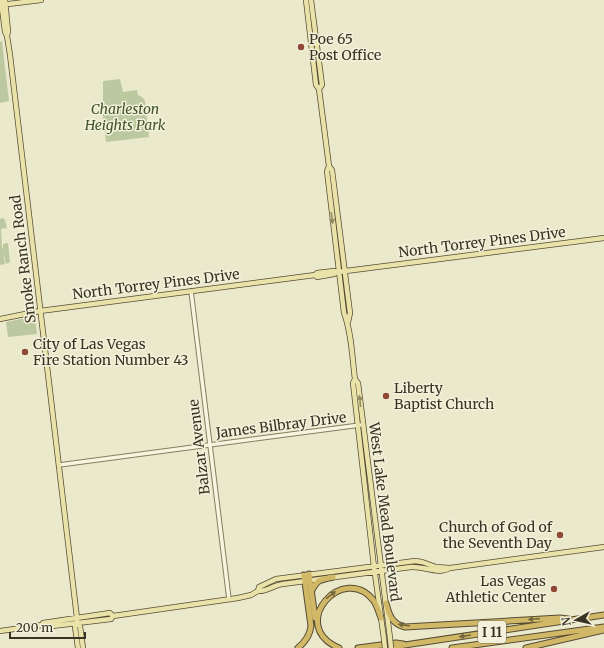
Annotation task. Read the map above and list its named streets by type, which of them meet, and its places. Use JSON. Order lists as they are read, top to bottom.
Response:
{
  "streets": {
    "highway": ["I 11"],
    "main road": ["North Torrey Pines Drive", "Smoke Ranch Road", "West Lake Mead Boulevard"],
    "street": ["James Bilbray Drive", "Balzar Avenue"]
  },
  "crossings": [
    ["North Torrey Pines Drive", "Smoke Ranch Road"],
    ["North Torrey Pines Drive", "Balzar Avenue"],
    ["North Torrey Pines Drive", "West Lake Mead Boulevard"],
    ["Smoke Ranch Road", "James Bilbray Drive"],
    ["James Bilbray Drive", "Balzar Avenue"],
    ["James Bilbray Drive", "West Lake Mead Boulevard"],
    ["West Lake Mead Boulevard", "I 11"]
  ],
  "parks": ["Charleston Heights Park"],
  "places": [
    "Poe 65 Post Office",
    "City of Las Vegas Fire Station Number 43",
    "Liberty Baptist Church",
    "Church of God of the Seventh Day",
    "Las Vegas Athletic Center"
  ],
  "scale_bar": "200 m",
  "north": "left"
}
